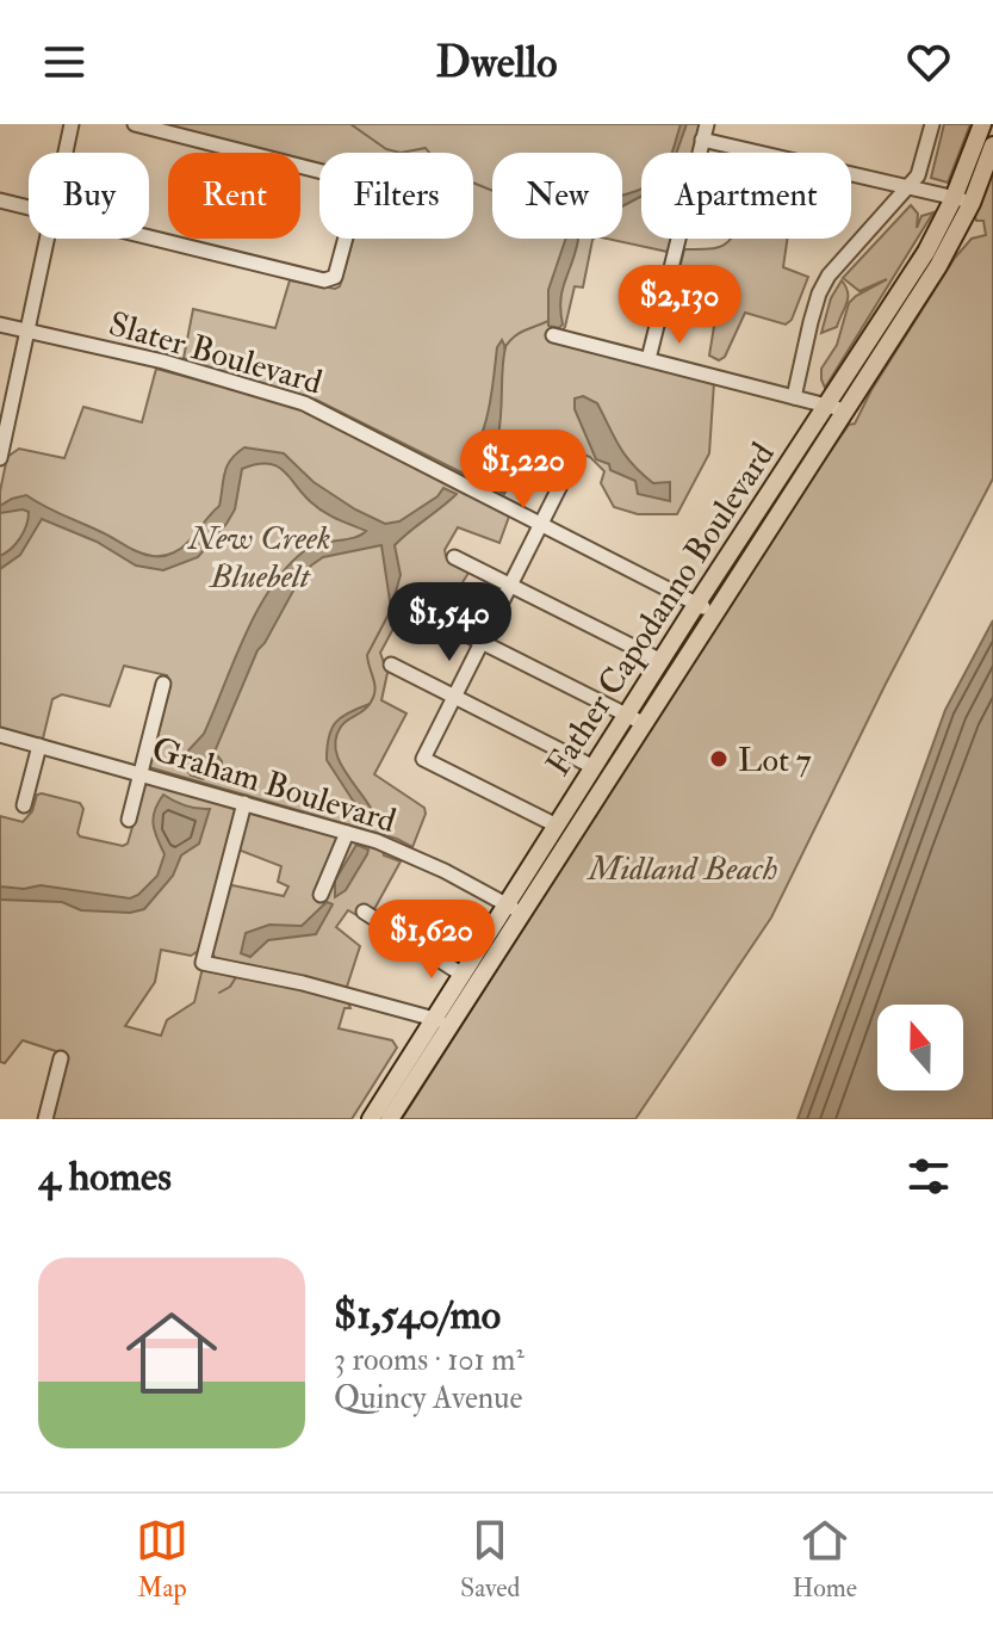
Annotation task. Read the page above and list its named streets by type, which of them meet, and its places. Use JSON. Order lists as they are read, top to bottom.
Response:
{
  "streets": {
    "main road": ["Father Capodanno Boulevard"],
    "street": ["Slater Boulevard", "Graham Boulevard"]
  },
  "crossings": [
    ["Slater Boulevard", "Father Capodanno Boulevard"],
    ["Father Capodanno Boulevard", "Graham Boulevard"]
  ],
  "parks": ["New Creek Bluebelt", "Midland Beach"],
  "places": ["Lot 7"],
  "north": "top",
  "page": {
    "header": "Dwello",
    "chip": [
      "Buy",
      "Rent",
      "Filters",
      "New",
      "Apartment"
    ],
    "price": [
      "$2,130",
      "$1,220",
      "$1,540",
      "$1,620"
    ],
    "heading": "4 homes",
    "list": [
      {
        "name": "$1,540/mo",
        "note": "3 rooms · 101 m² · Quincy Avenue"
      }
    ],
    "tabs": ["Map", "Saved", "Home"]
  }
}
